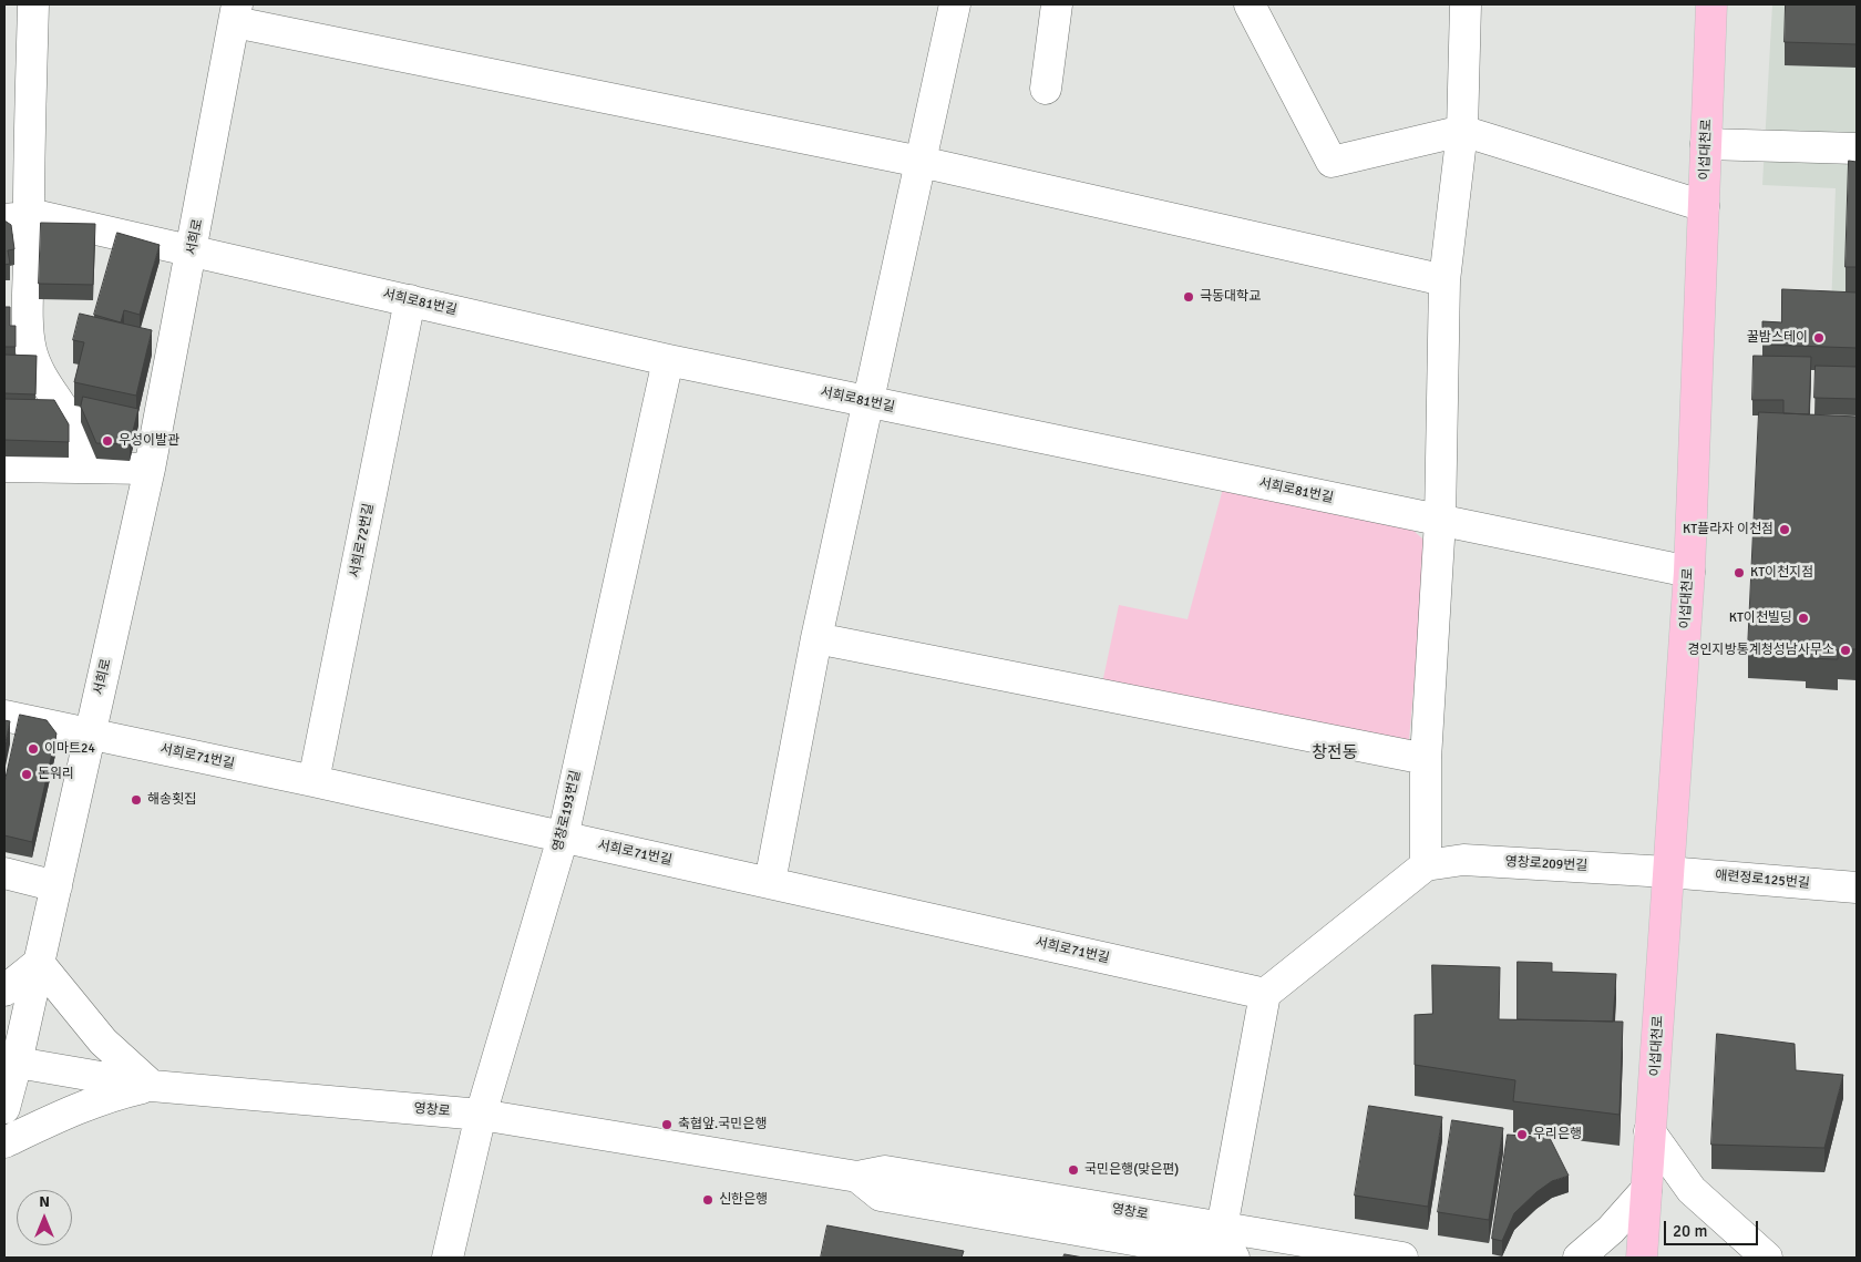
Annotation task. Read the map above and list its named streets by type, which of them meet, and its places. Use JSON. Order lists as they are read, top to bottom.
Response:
{
  "streets": {
    "main road": ["이섭대천로"],
    "street": [
      "서희로",
      "서희로81번길",
      "서희로72번길",
      "서희로71번길",
      "영창로193번길",
      "영창로209번길",
      "애련정로125번길",
      "영창로"
    ]
  },
  "crossings": [
    ["이섭대천로", "서희로81번길"],
    ["이섭대천로", "영창로209번길"],
    ["이섭대천로", "애련정로125번길"],
    ["서희로", "서희로81번길"],
    ["서희로", "서희로71번길"],
    ["서희로", "영창로"],
    ["서희로81번길", "서희로72번길"],
    ["서희로81번길", "영창로193번길"],
    ["서희로72번길", "서희로71번길"],
    ["서희로71번길", "영창로193번길"],
    ["영창로193번길", "영창로"],
    ["영창로209번길", "애련정로125번길"]
  ],
  "districts": ["창전동"],
  "places": [
    "극동대학교",
    "꿀밤스테이",
    "우성이발관",
    "KT플라자 이천점",
    "KT이천지점",
    "KT이천빌딩",
    "경인지방통계청성남사무소",
    "이마트24",
    "돈워리",
    "해송횟집",
    "축협앞.국민은행",
    "우리은행",
    "국민은행(맞은편)",
    "신한은행"
  ],
  "scale_bar": "20 m",
  "north": "top"
}
